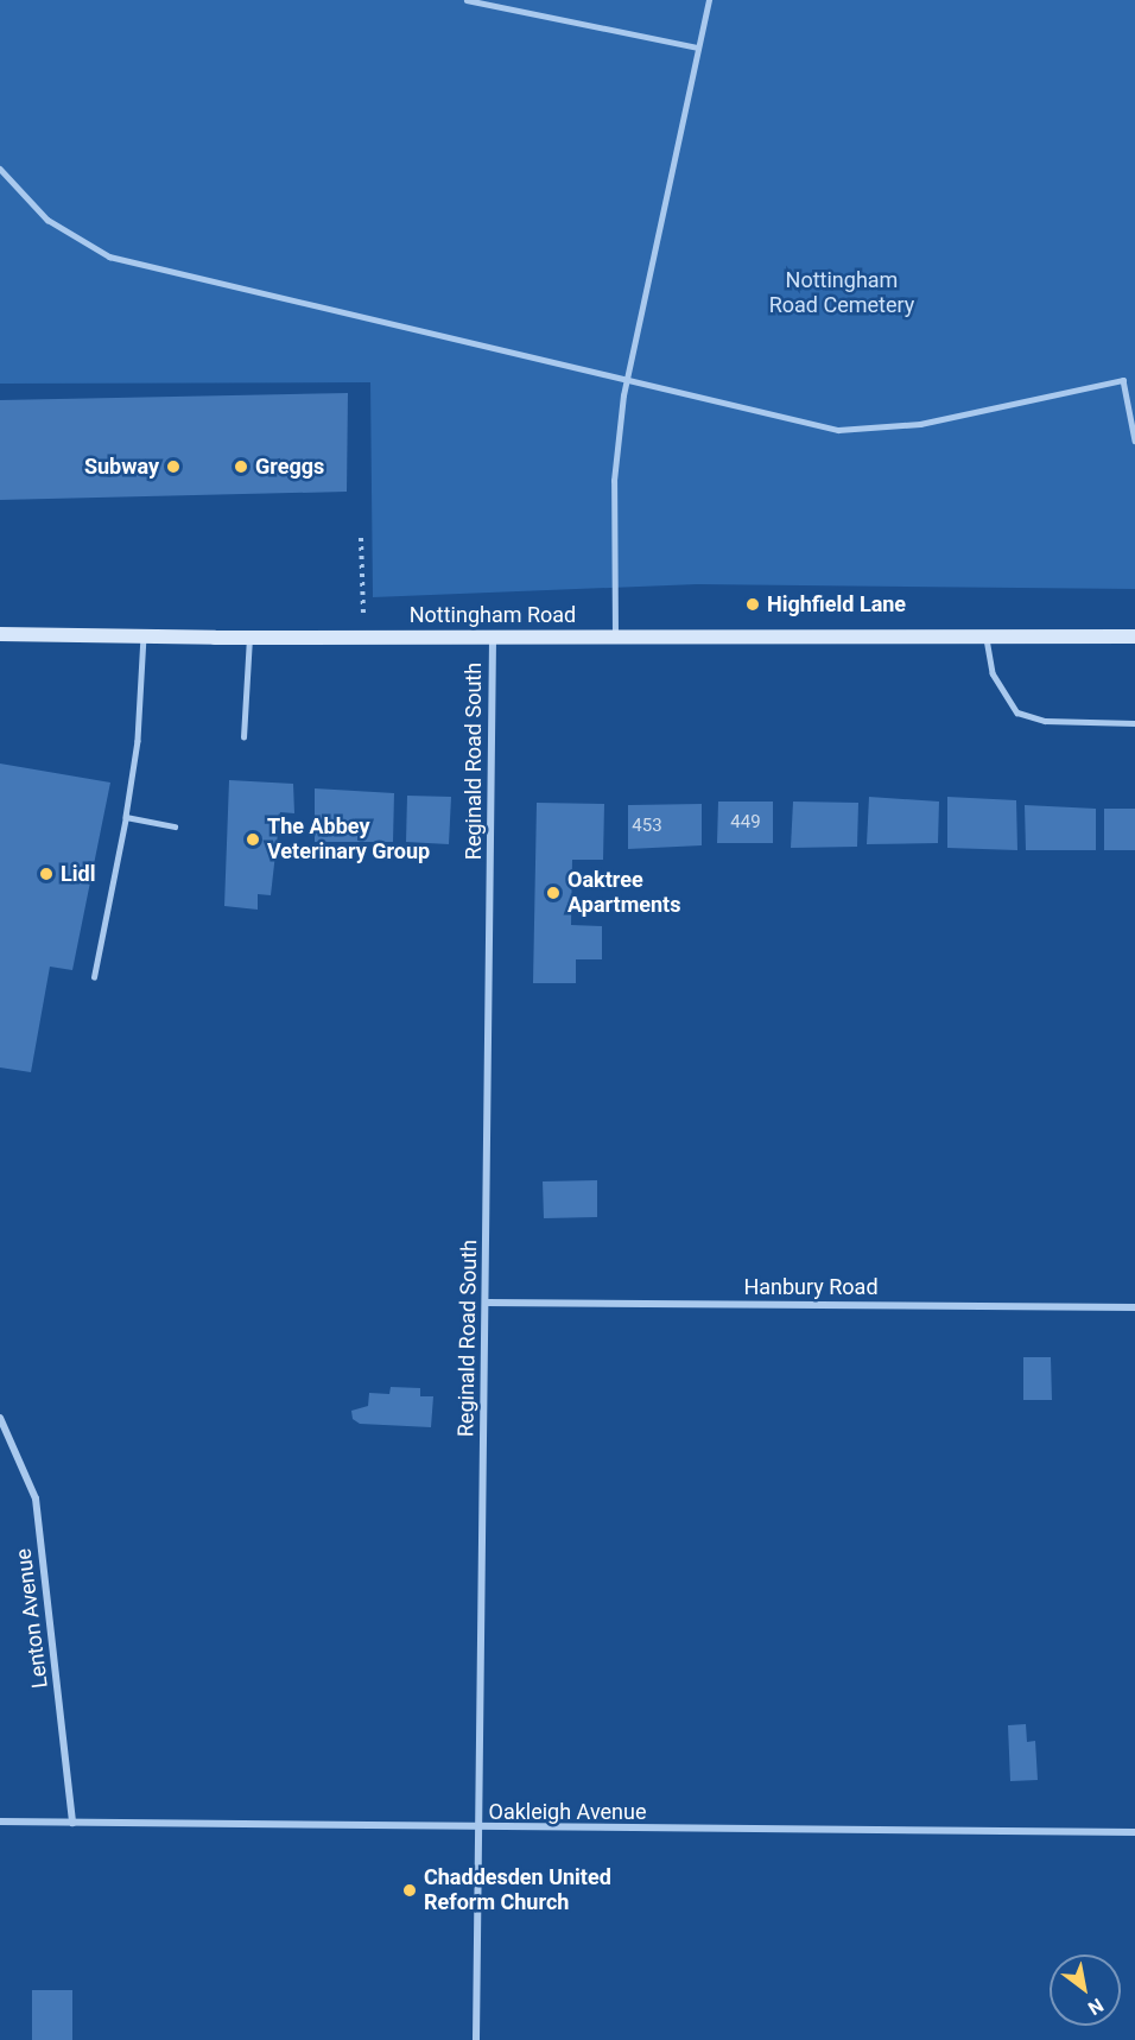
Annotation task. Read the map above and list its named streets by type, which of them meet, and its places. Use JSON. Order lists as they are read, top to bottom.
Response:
{
  "streets": {
    "street": [
      "Nottingham Road",
      "Reginald Road South",
      "Hanbury Road",
      "Lenton Avenue",
      "Oakleigh Avenue"
    ]
  },
  "crossings": [
    ["Nottingham Road", "Reginald Road South"],
    ["Reginald Road South", "Hanbury Road"],
    ["Reginald Road South", "Oakleigh Avenue"],
    ["Lenton Avenue", "Oakleigh Avenue"]
  ],
  "parks": ["Nottingham Road Cemetery"],
  "places": [
    "Subway",
    "Greggs",
    "Highfield Lane",
    "The Abbey Veterinary Group",
    "Lidl",
    "Oaktree Apartments",
    "Chaddesden United Reform Church"
  ],
  "house_numbers": ["449", "453"],
  "north": "bottom right"
}
